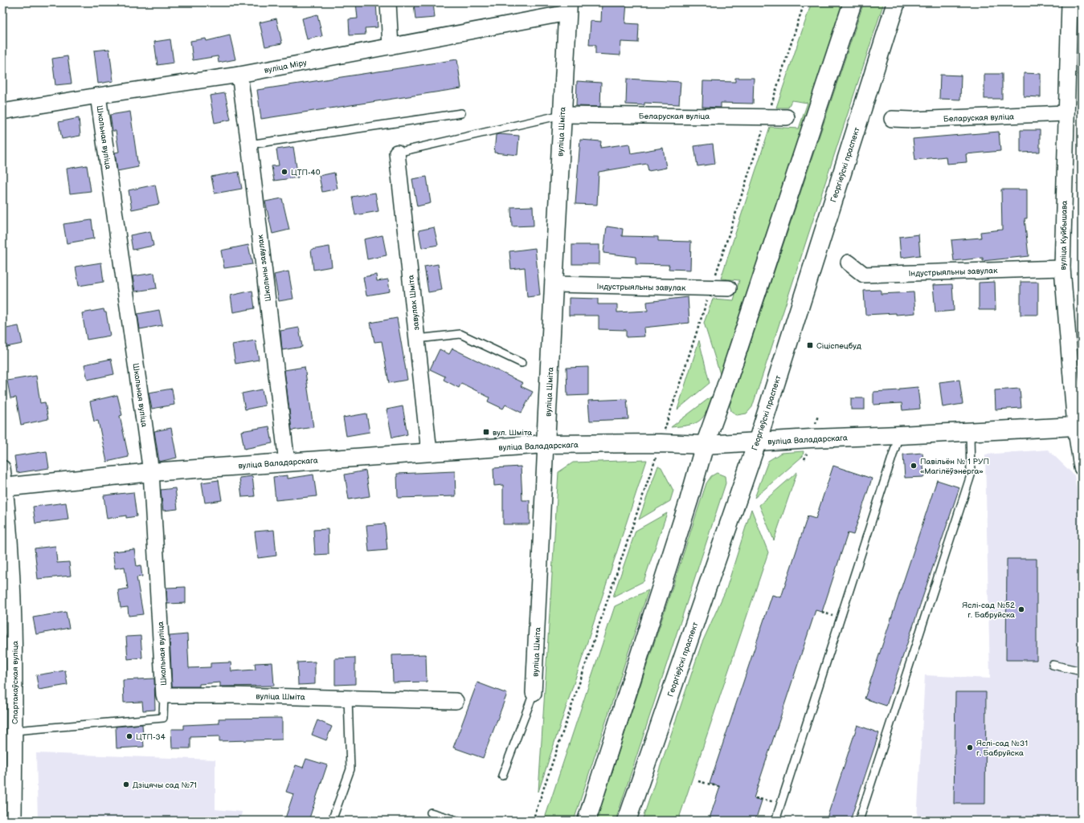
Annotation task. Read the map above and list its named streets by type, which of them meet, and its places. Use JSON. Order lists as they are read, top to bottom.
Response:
{
  "streets": {
    "main road": ["вуліца Шміта", "Георгіеўскі праспект", "вуліца Валадарскага"],
    "street": [
      "вуліца Міру",
      "Беларуская вуліца",
      "Школьная вуліца",
      "вуліца Куйбышава",
      "Школьны завулак",
      "Індустрыяльны завулак",
      "завулак Шміта",
      "Спартакаўская вуліца"
    ]
  },
  "crossings": [
    ["вуліца Міру", "вуліца Шміта"],
    ["вуліца Міру", "Школьная вуліца"],
    ["вуліца Міру", "Школьны завулак"],
    ["Беларуская вуліца", "вуліца Шміта"],
    ["Беларуская вуліца", "вуліца Куйбышава"],
    ["вуліца Шміта", "Школьная вуліца"],
    ["вуліца Шміта", "Індустрыяльны завулак"],
    ["вуліца Шміта", "вуліца Валадарскага"],
    ["Школьная вуліца", "вуліца Валадарскага"],
    ["Георгіеўскі праспект", "вуліца Валадарскага"],
    ["вуліца Куйбышава", "Індустрыяльны завулак"],
    ["вуліца Куйбышава", "вуліца Валадарскага"],
    ["Школьны завулак", "вуліца Валадарскага"],
    ["завулак Шміта", "вуліца Валадарскага"],
    ["вуліца Валадарскага", "Спартакаўская вуліца"]
  ],
  "places": {
    "other": [
      "ЦТП-40",
      "Павільён № 1 РУП «Магілёўэнерга»",
      "Яслі-сад №52 г. Бабруйска",
      "ЦТП-34",
      "Яслі-сад №31 г. Бабруйска",
      "Дзіцячы сад №71"
    ],
    "transit": ["Сіціспецбуд", "вул. Шміта"]
  }
}
